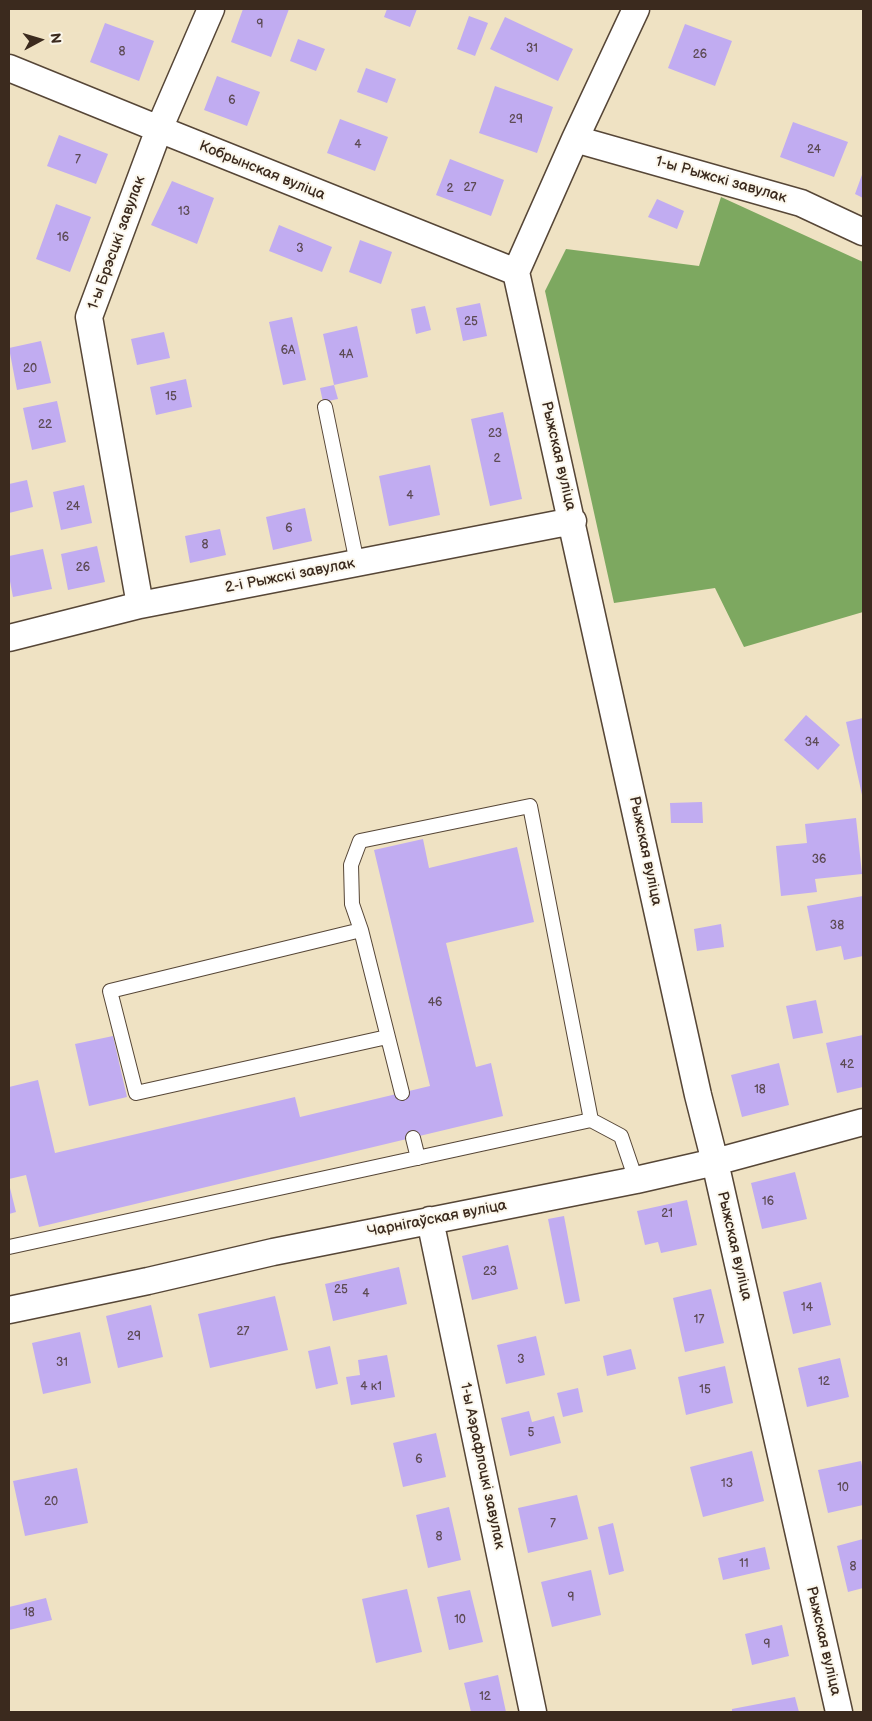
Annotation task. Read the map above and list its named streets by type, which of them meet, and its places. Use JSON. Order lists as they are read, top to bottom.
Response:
{
  "streets": {
    "street": [
      "Кобрынская вуліца",
      "1-ы Рыжскі завулак",
      "1-ы Брэсцкі завулак",
      "Рыжская вуліца",
      "2-і Рыжскі завулак",
      "Чарнігаўская вуліца",
      "1-ы Аэрафлоцкі завулак"
    ]
  },
  "crossings": [
    ["Кобрынская вуліца", "1-ы Брэсцкі завулак"],
    ["Кобрынская вуліца", "Рыжская вуліца"],
    ["1-ы Брэсцкі завулак", "2-і Рыжскі завулак"],
    ["Рыжская вуліца", "2-і Рыжскі завулак"],
    ["Рыжская вуліца", "Чарнігаўская вуліца"],
    ["Чарнігаўская вуліца", "1-ы Аэрафлоцкі завулак"]
  ],
  "house_numbers": [
    "9",
    "31",
    "8",
    "26",
    "6",
    "29",
    "4",
    "24",
    "7",
    "27",
    "2",
    "13",
    "16",
    "3",
    "25",
    "6А",
    "4А",
    "20",
    "15",
    "22",
    "23",
    "2",
    "4",
    "24",
    "6",
    "8",
    "26",
    "34",
    "36",
    "38",
    "46",
    "42",
    "18",
    "16",
    "21",
    "23",
    "25",
    "4",
    "14",
    "17",
    "27",
    "29",
    "3",
    "31",
    "12",
    "4 к1",
    "15",
    "5",
    "6",
    "13",
    "10",
    "20",
    "7",
    "8",
    "11",
    "8",
    "9",
    "18",
    "10",
    "9",
    "12"
  ],
  "north": "right"
}
